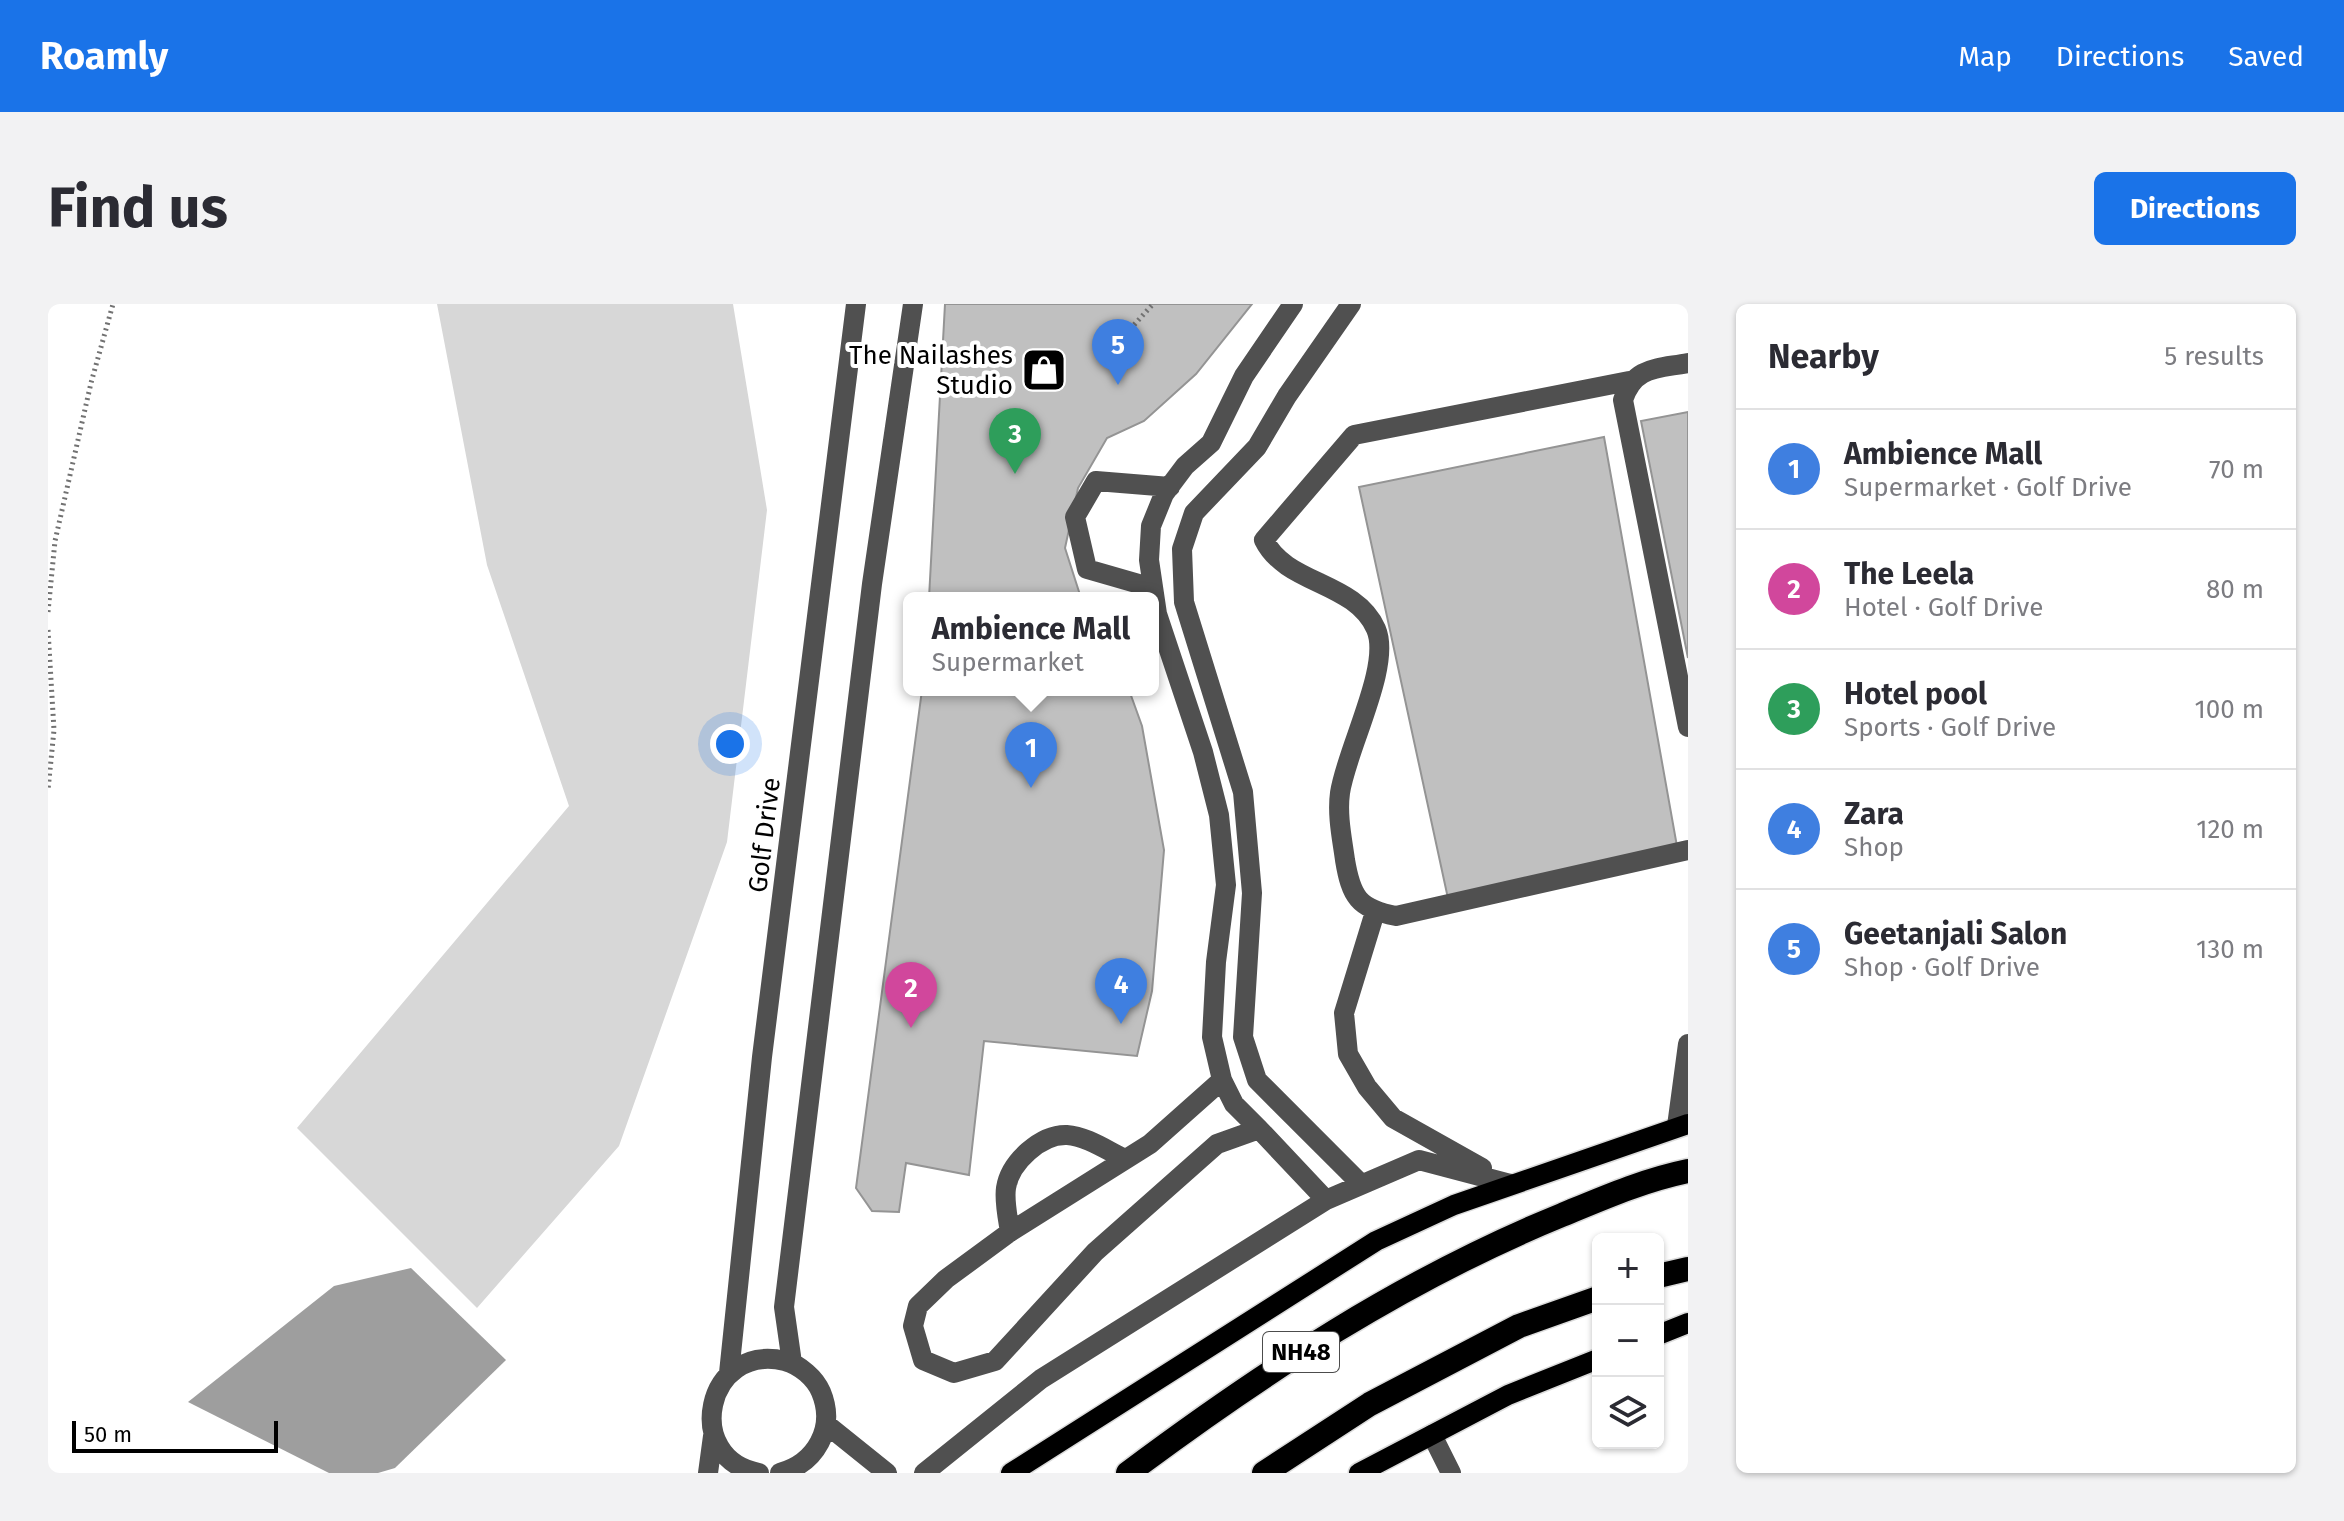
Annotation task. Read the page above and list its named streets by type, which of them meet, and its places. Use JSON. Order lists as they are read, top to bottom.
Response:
{
  "streets": {
    "highway": ["NH48"],
    "street": ["Golf Drive"]
  },
  "places": {
    "shop": ["The Nailashes Studio"]
  },
  "scale_bar": "50 m",
  "page": {
    "header": "Roamly",
    "nav": ["Map", "Directions", "Saved"],
    "buttons": "Directions",
    "title": "Find us",
    "heading": ["Nearby", "5 results"],
    "pins": [
      "5",
      "3",
      "1",
      "4",
      "2"
    ],
    "list": [
      {
        "mark": "1",
        "name": "Ambience Mall",
        "note": "Supermarket · Golf Drive",
        "value": "70 m"
      },
      {
        "mark": "2",
        "name": "The Leela",
        "note": "Hotel · Golf Drive",
        "value": "80 m"
      },
      {
        "mark": "3",
        "name": "Hotel pool",
        "note": "Sports · Golf Drive",
        "value": "100 m"
      },
      {
        "mark": "4",
        "name": "Zara",
        "note": "Shop",
        "value": "120 m"
      },
      {
        "mark": "5",
        "name": "Geetanjali Salon",
        "note": "Shop · Golf Drive",
        "value": "130 m"
      }
    ],
    "popup": ["Ambience Mall", "Supermarket"],
    "map_buttons": ["+", "−"],
    "scale": "50 m"
  }
}
